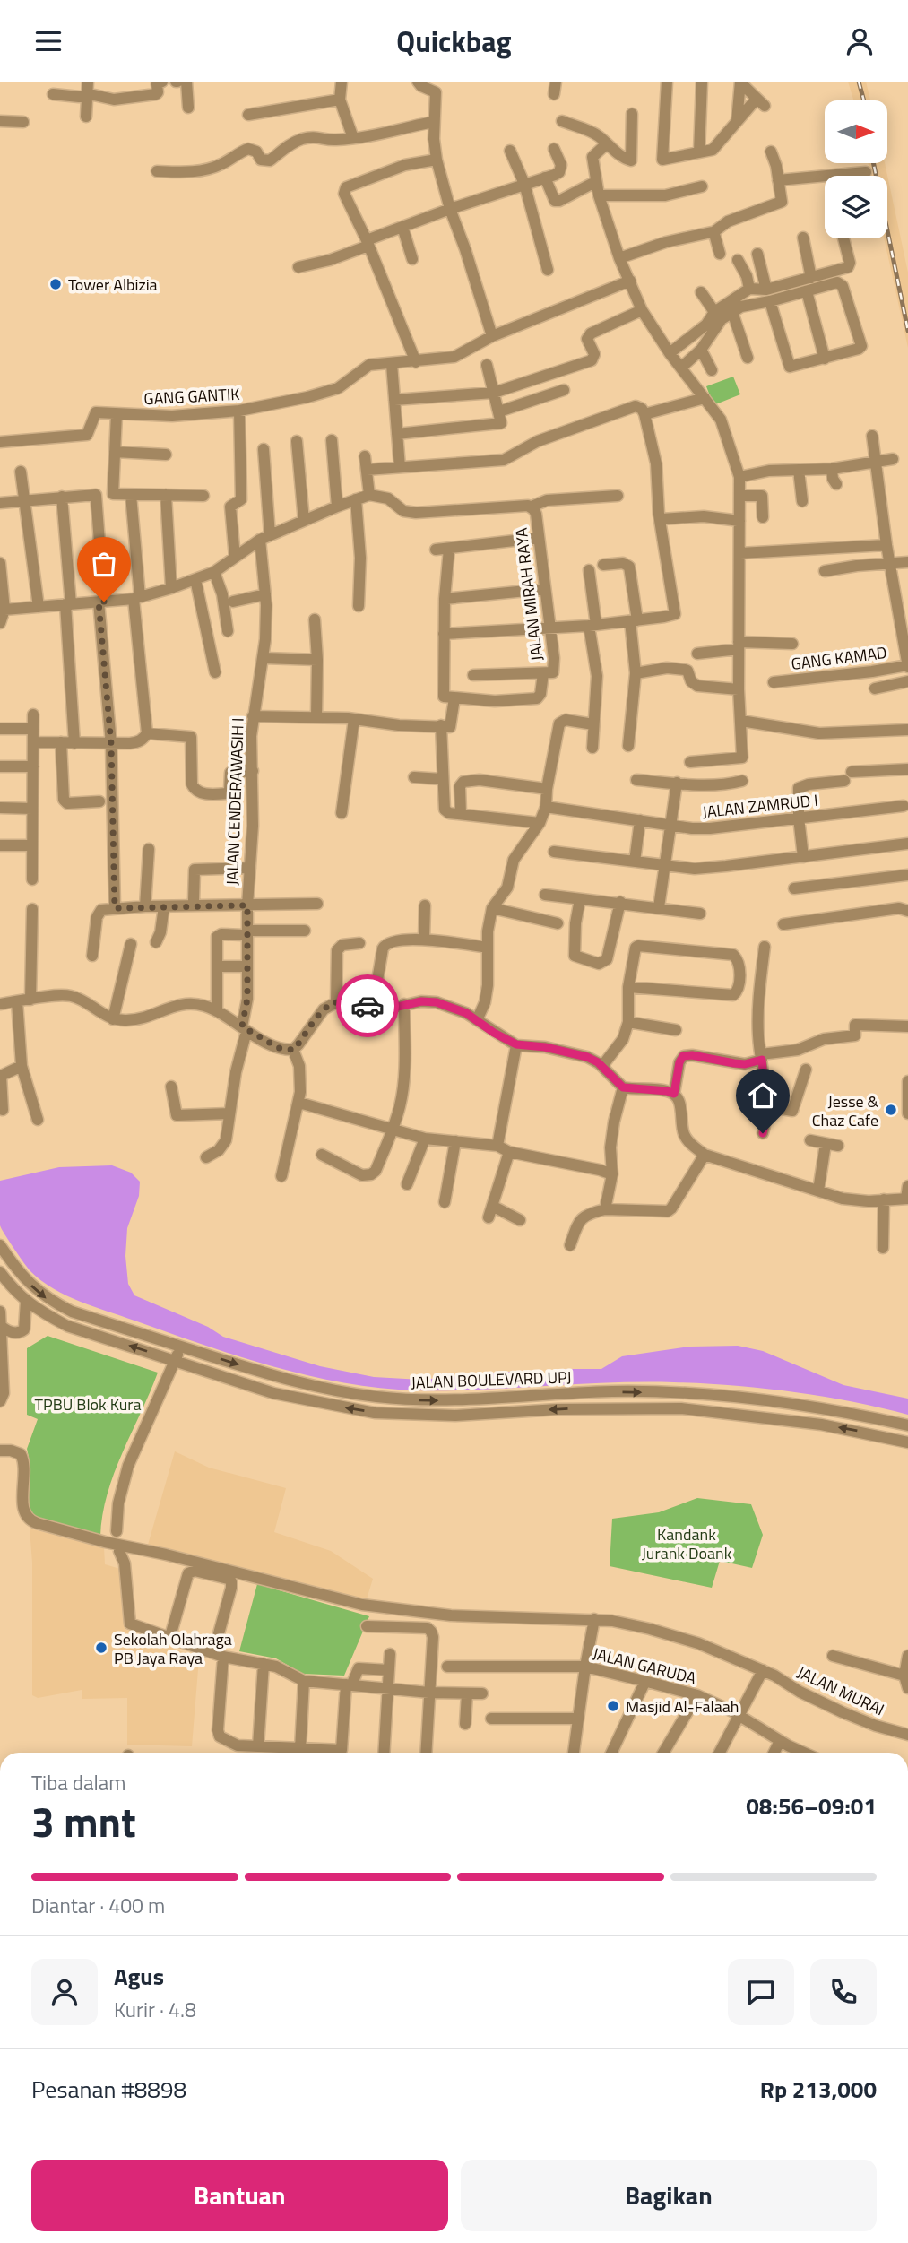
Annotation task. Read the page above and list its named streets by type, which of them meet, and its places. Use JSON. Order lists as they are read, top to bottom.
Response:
{
  "streets": {
    "street": [
      "GANG GANTIK",
      "JALAN MIRAH RAYA",
      "GANG KAMAD",
      "JALAN CENDERAWASIH I",
      "JALAN ZAMRUD I",
      "JALAN BOULEVARD UPJ",
      "JALAN GARUDA",
      "JALAN MURAI"
    ]
  },
  "parks": ["TPBU Blok Kura", "Kandank Jurank Doank"],
  "places": [
    "Tower Albizia",
    "Jesse & Chaz Cafe",
    "Sekolah Olahraga PB Jaya Raya",
    "Masjid Al-Falaah"
  ],
  "north": "right",
  "page": {
    "header": "Quickbag",
    "heading": ["3 mnt", "Tiba dalam", "08:56–09:01"],
    "panel": [
      "Agus",
      "Kurir · 4.8",
      "Pesanan #8898",
      "Rp 213,000"
    ],
    "bar": "Diantar · 400 m",
    "buttons": ["Bantuan", "Bagikan"]
  }
}
